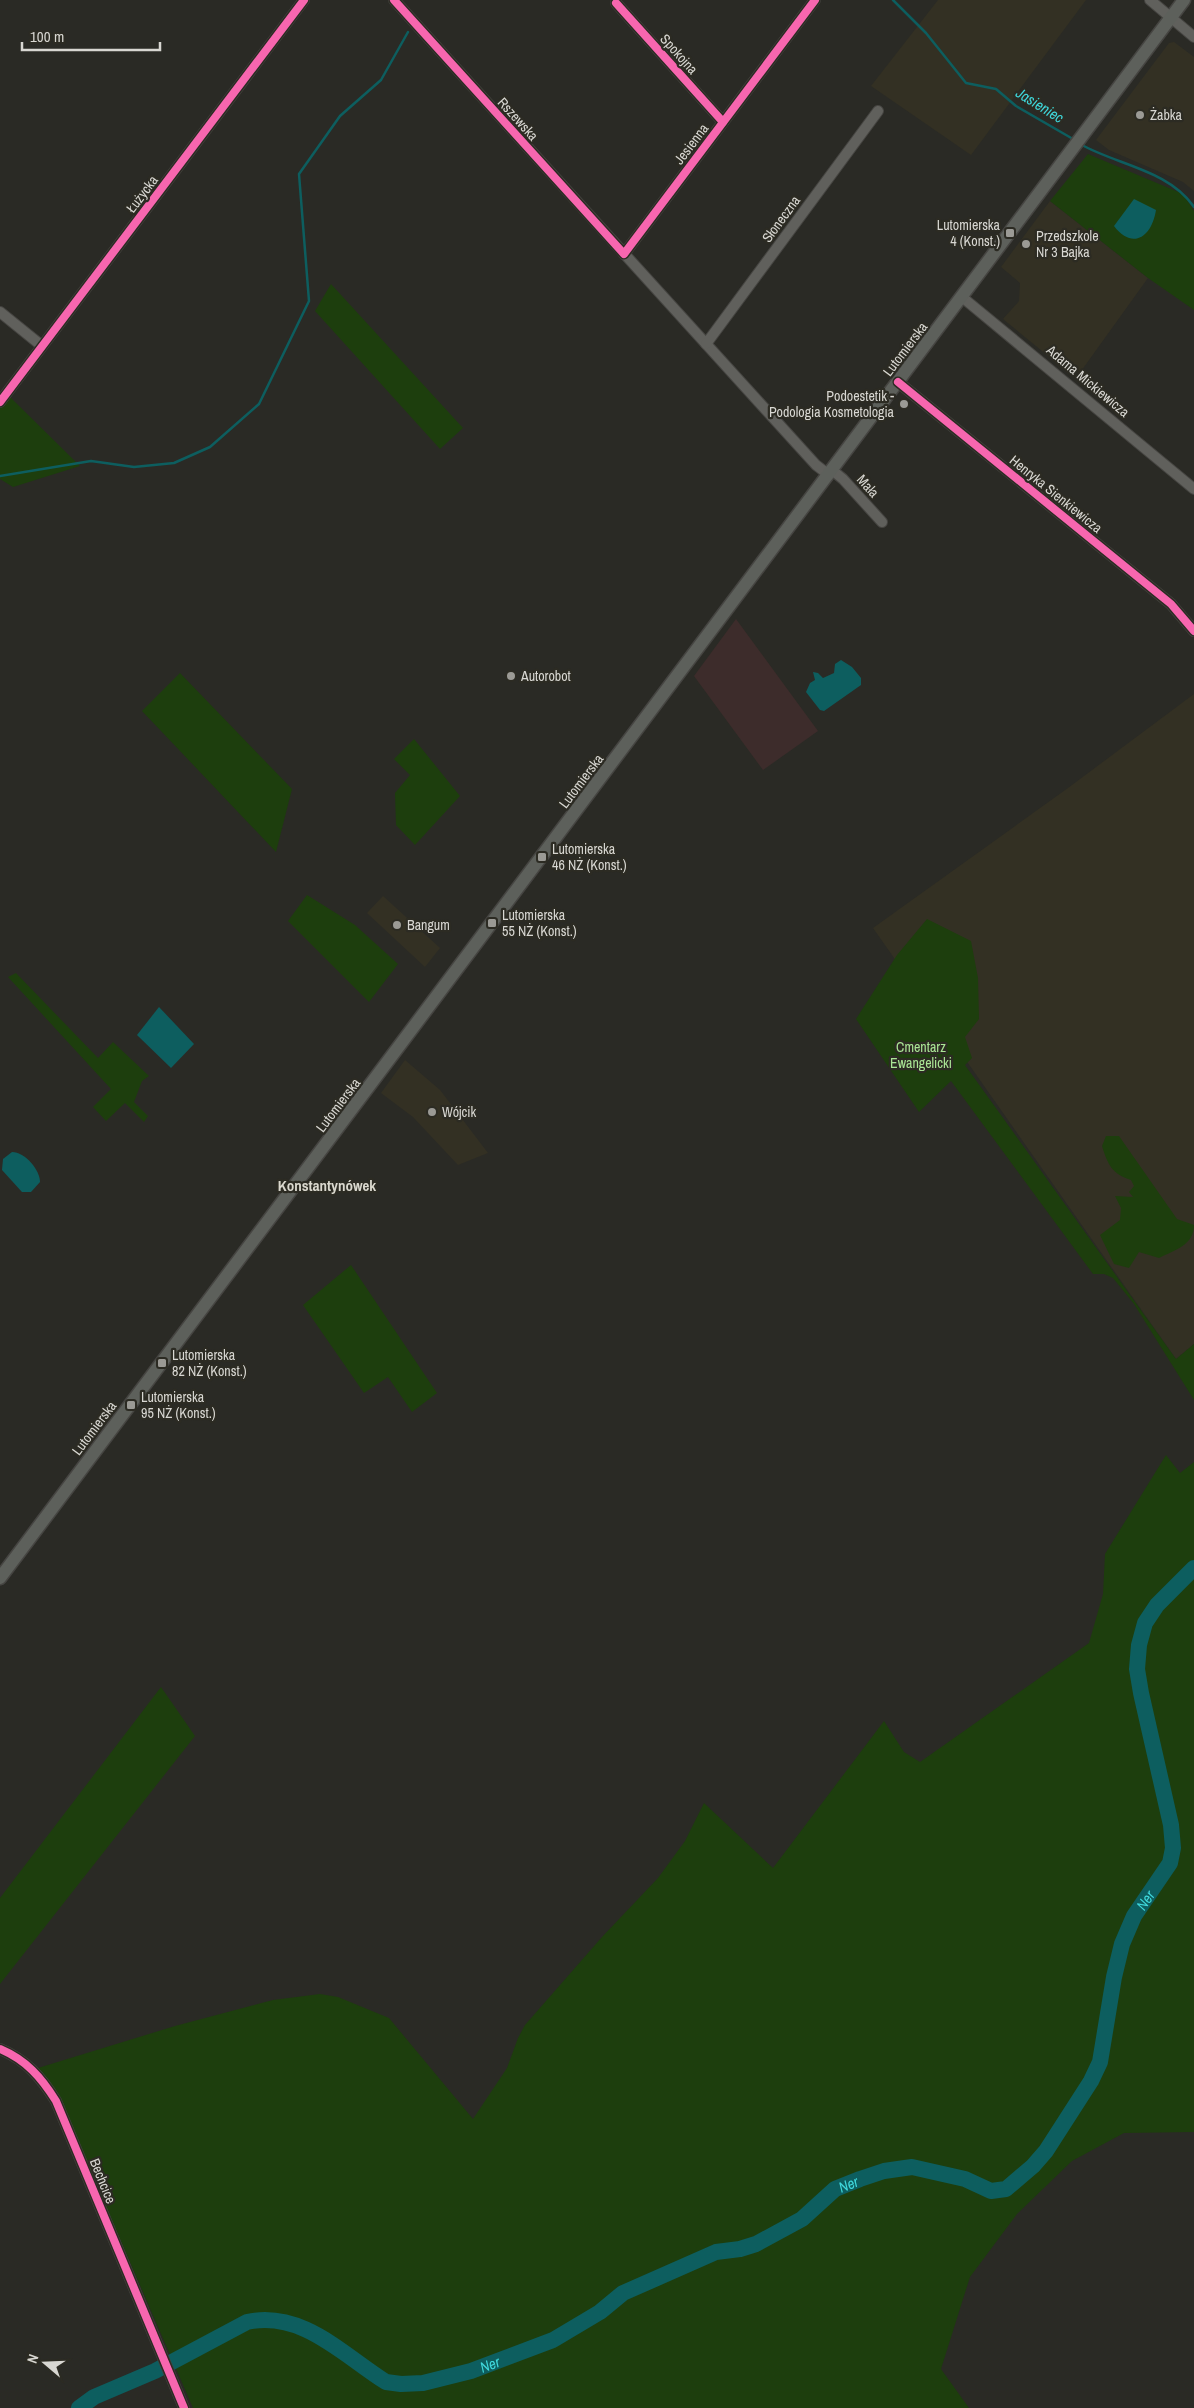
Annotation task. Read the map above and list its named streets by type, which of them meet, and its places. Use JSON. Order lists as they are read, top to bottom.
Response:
{
  "streets": {
    "main road": ["Lutomierska"],
    "street": [
      "Spokojna",
      "Rszewska",
      "Jesienna",
      "Łużycka",
      "Słoneczna",
      "Adama Mickiewicza",
      "Mała",
      "Henryka Sienkiewicza",
      "Bechcice"
    ]
  },
  "crossings": [
    ["Spokojna", "Jesienna"],
    ["Rszewska", "Jesienna"],
    ["Rszewska", "Słoneczna"],
    ["Rszewska", "Lutomierska"],
    ["Rszewska", "Mała"],
    ["Lutomierska", "Adama Mickiewicza"],
    ["Lutomierska", "Mała"],
    ["Lutomierska", "Henryka Sienkiewicza"]
  ],
  "districts": ["Konstantynówek"],
  "water": ["Jasieniec", "Ner"],
  "parks": ["Cmentarz Ewangelicki"],
  "places": {
    "other": [
      "Żabka",
      "Przedszkole Nr 3 Bajka",
      "Podoestetik - Podologia Kosmetologia",
      "Autorobot",
      "Bangum",
      "Wójcik"
    ],
    "transit": [
      "Lutomierska 4 (Konst.)",
      "Lutomierska 46 NŻ (Konst.)",
      "Lutomierska 55 NŻ (Konst.)",
      "Lutomierska 82 NŻ (Konst.)",
      "Lutomierska 95 NŻ (Konst.)"
    ]
  },
  "scale_bar": "100 m",
  "north": "left"
}
